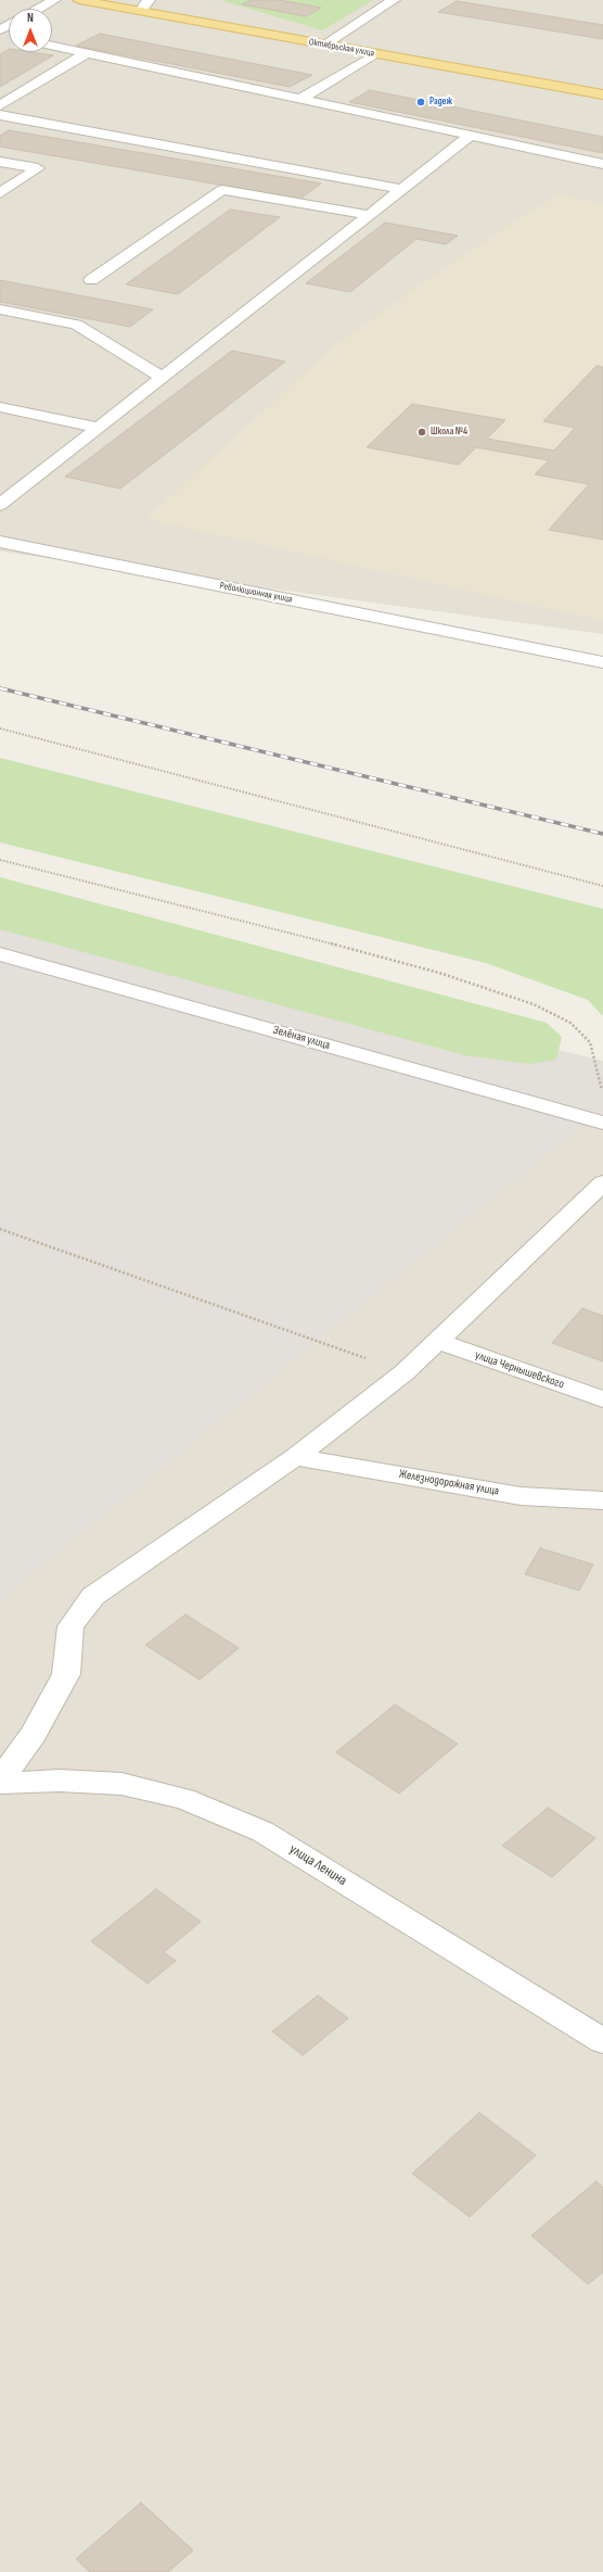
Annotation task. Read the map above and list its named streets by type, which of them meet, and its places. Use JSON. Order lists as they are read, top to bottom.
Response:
{
  "streets": {
    "main road": ["Октябрьская улица"],
    "street": [
      "Революционная улица",
      "Зелёная улица",
      "улица Чернышевского",
      "Железнодорожная улица",
      "улица Ленина"
    ]
  },
  "places": ["Радеж", "Школа №4"],
  "north": "top"
}
